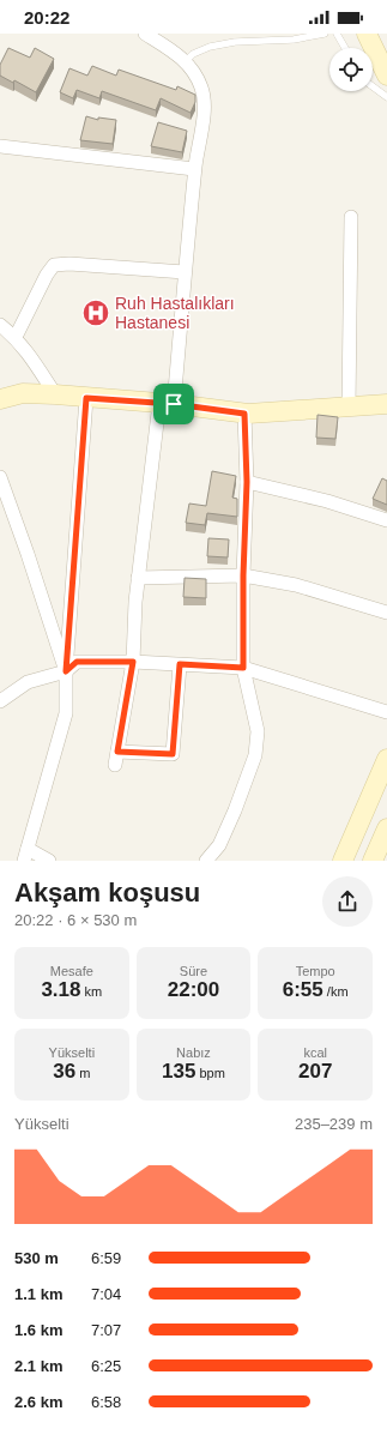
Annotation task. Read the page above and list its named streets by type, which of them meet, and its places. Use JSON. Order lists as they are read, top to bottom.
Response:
{
  "places": {
    "hospital": ["Ruh Hastalıkları Hastanesi"]
  },
  "page": {
    "status": "20:22",
    "heading": ["Akşam koşusu", "20:22 · 6 × 530 m"],
    "stats": [
      ["Mesafe", "3.18 km"],
      ["Süre", "22:00"],
      ["Tempo", "6:55 /km"],
      ["Yükselti", "36 m"],
      ["Nabız", "135 bpm"],
      ["kcal", "207"]
    ],
    "chart": ["Yükselti", "235–239 m"],
    "list": [
      {
        "name": "530 m",
        "note": "6:59"
      },
      {
        "name": "1.1 km",
        "note": "7:04"
      },
      {
        "name": "1.6 km",
        "note": "7:07"
      },
      {
        "name": "2.1 km",
        "note": "6:25"
      },
      {
        "name": "2.6 km",
        "note": "6:58"
      }
    ]
  }
}
